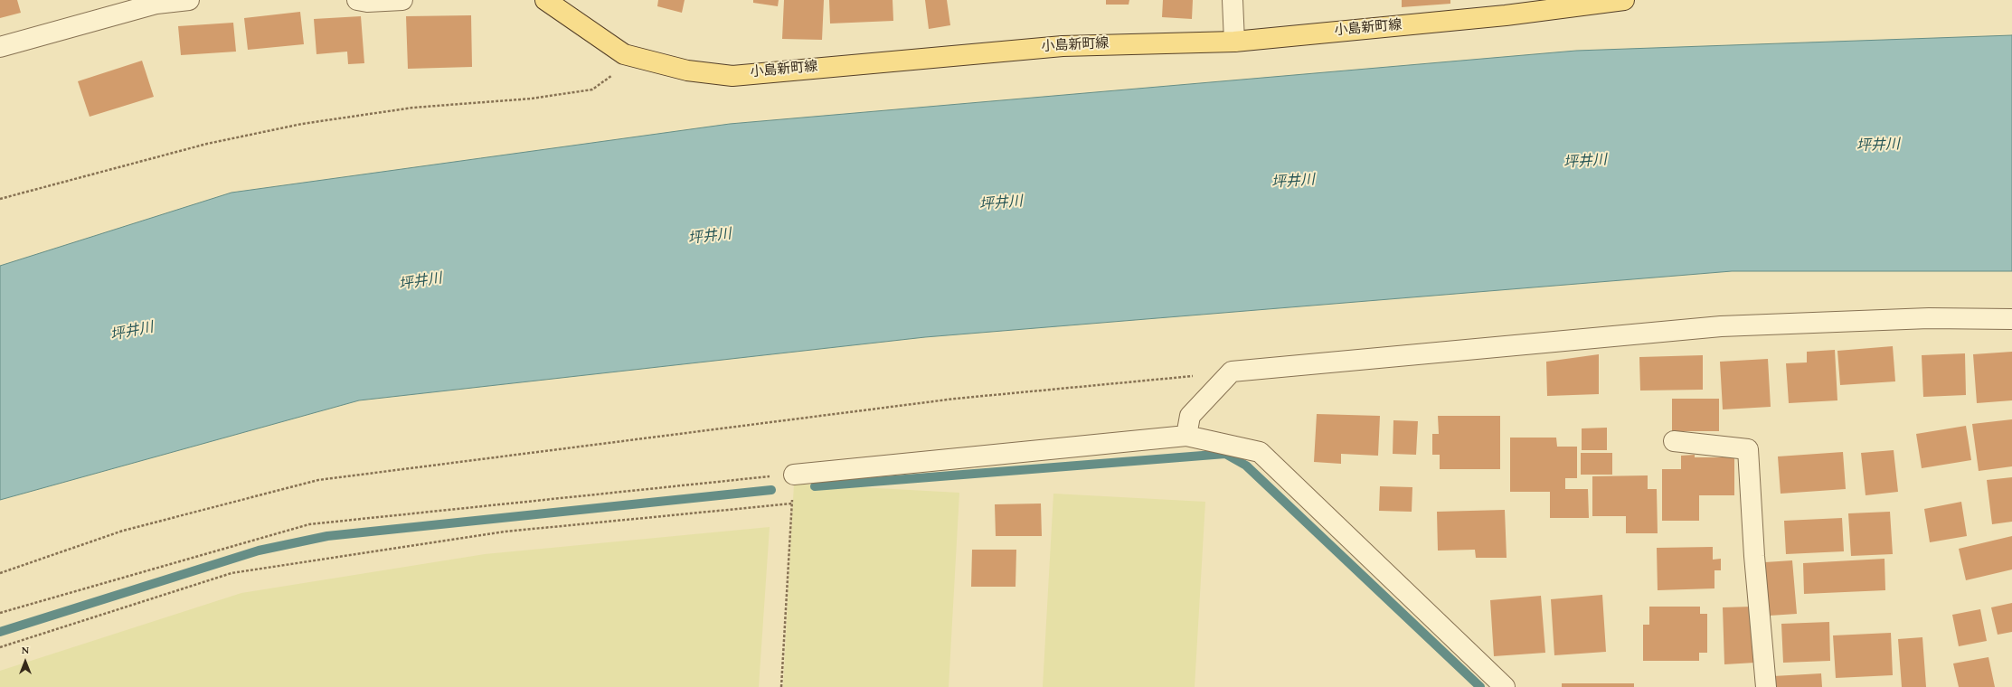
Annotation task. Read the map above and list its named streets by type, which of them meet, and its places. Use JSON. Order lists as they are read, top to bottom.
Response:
{
  "streets": {
    "main road": ["小島新町線"]
  },
  "water": ["坪井川"],
  "north": "top"
}
